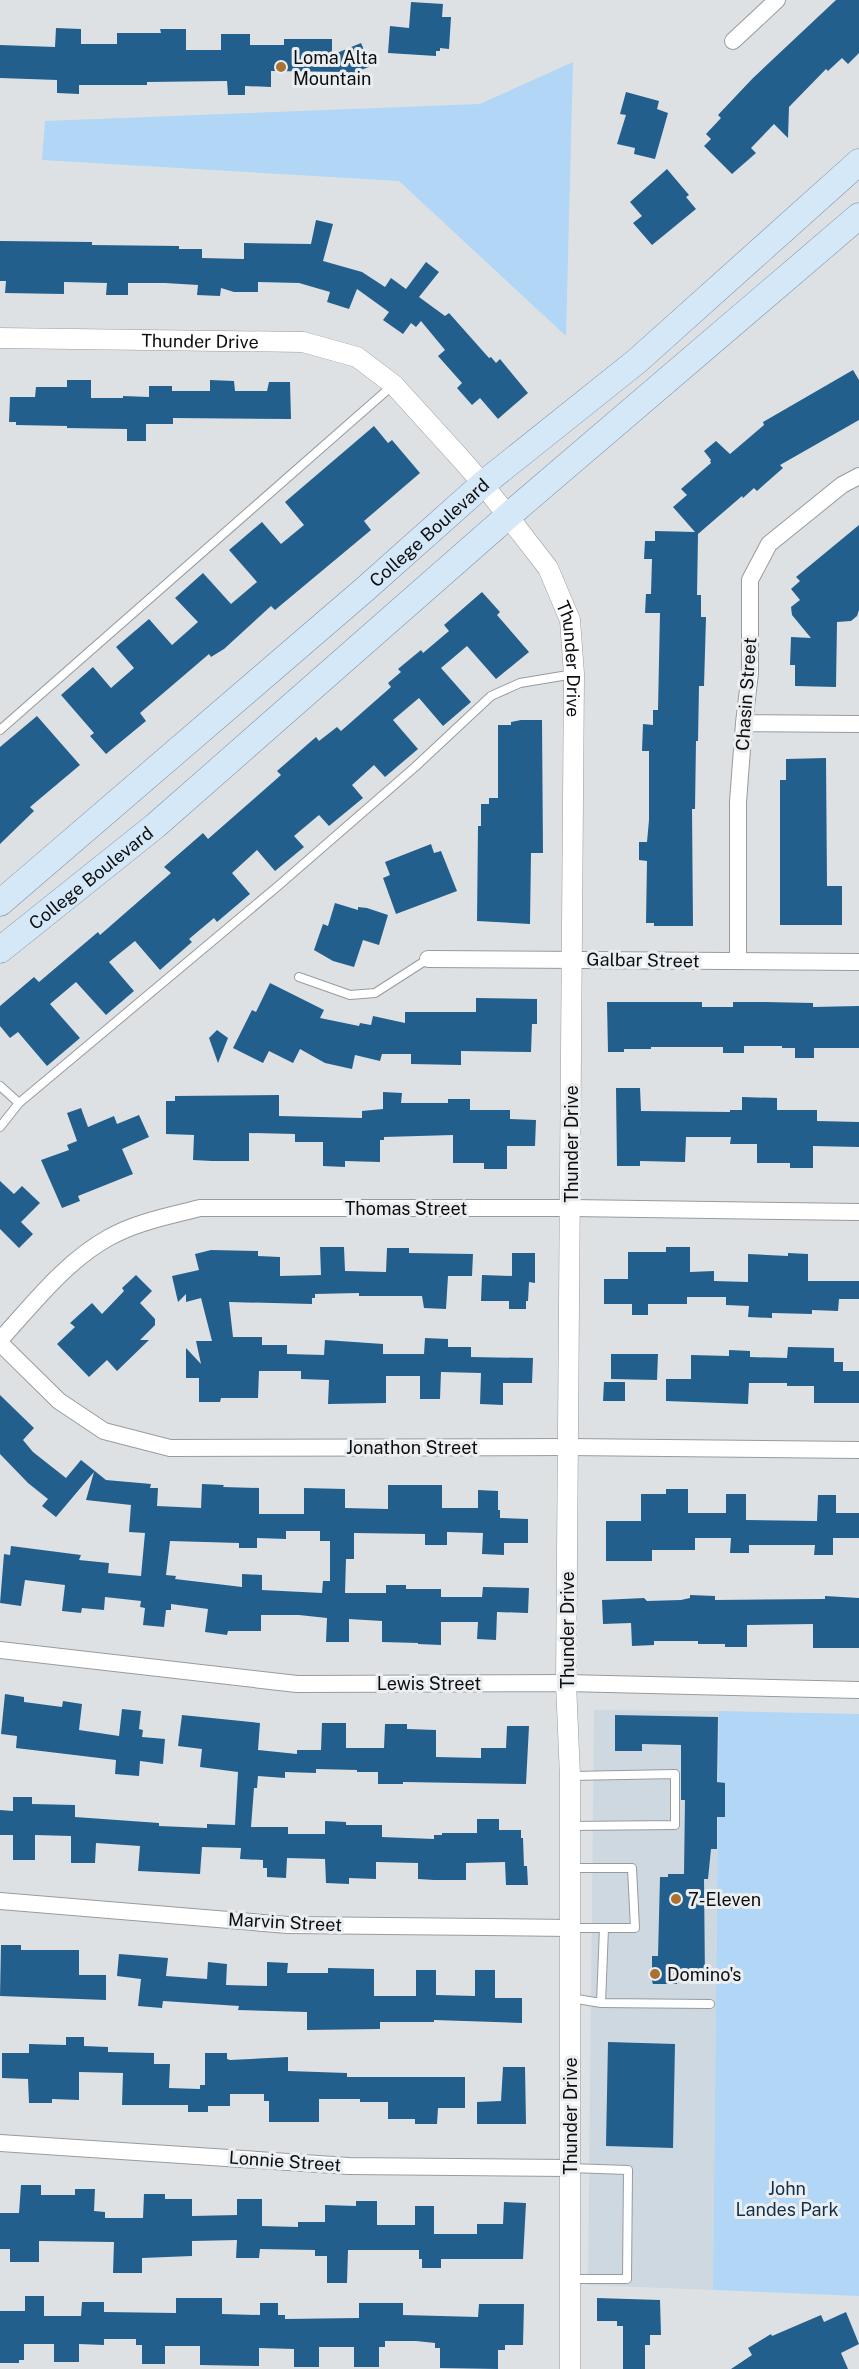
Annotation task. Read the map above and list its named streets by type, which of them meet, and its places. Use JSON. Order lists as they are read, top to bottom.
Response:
{
  "streets": {
    "main road": ["College Boulevard"],
    "street": [
      "Thunder Drive",
      "Chasin Street",
      "Galbar Street",
      "Thomas Street",
      "Jonathon Street",
      "Lewis Street",
      "Marvin Street",
      "Lonnie Street"
    ]
  },
  "crossings": [
    ["Thunder Drive", "College Boulevard"],
    ["Thunder Drive", "Galbar Street"],
    ["Thunder Drive", "Thomas Street"],
    ["Thunder Drive", "Jonathon Street"],
    ["Thunder Drive", "Lewis Street"],
    ["Thunder Drive", "Marvin Street"],
    ["Thunder Drive", "Lonnie Street"],
    ["Chasin Street", "Galbar Street"],
    ["Thomas Street", "Jonathon Street"]
  ],
  "parks": ["John Landes Park"],
  "places": ["Loma Alta Mountain", "7-Eleven", "Domino's"]
}
